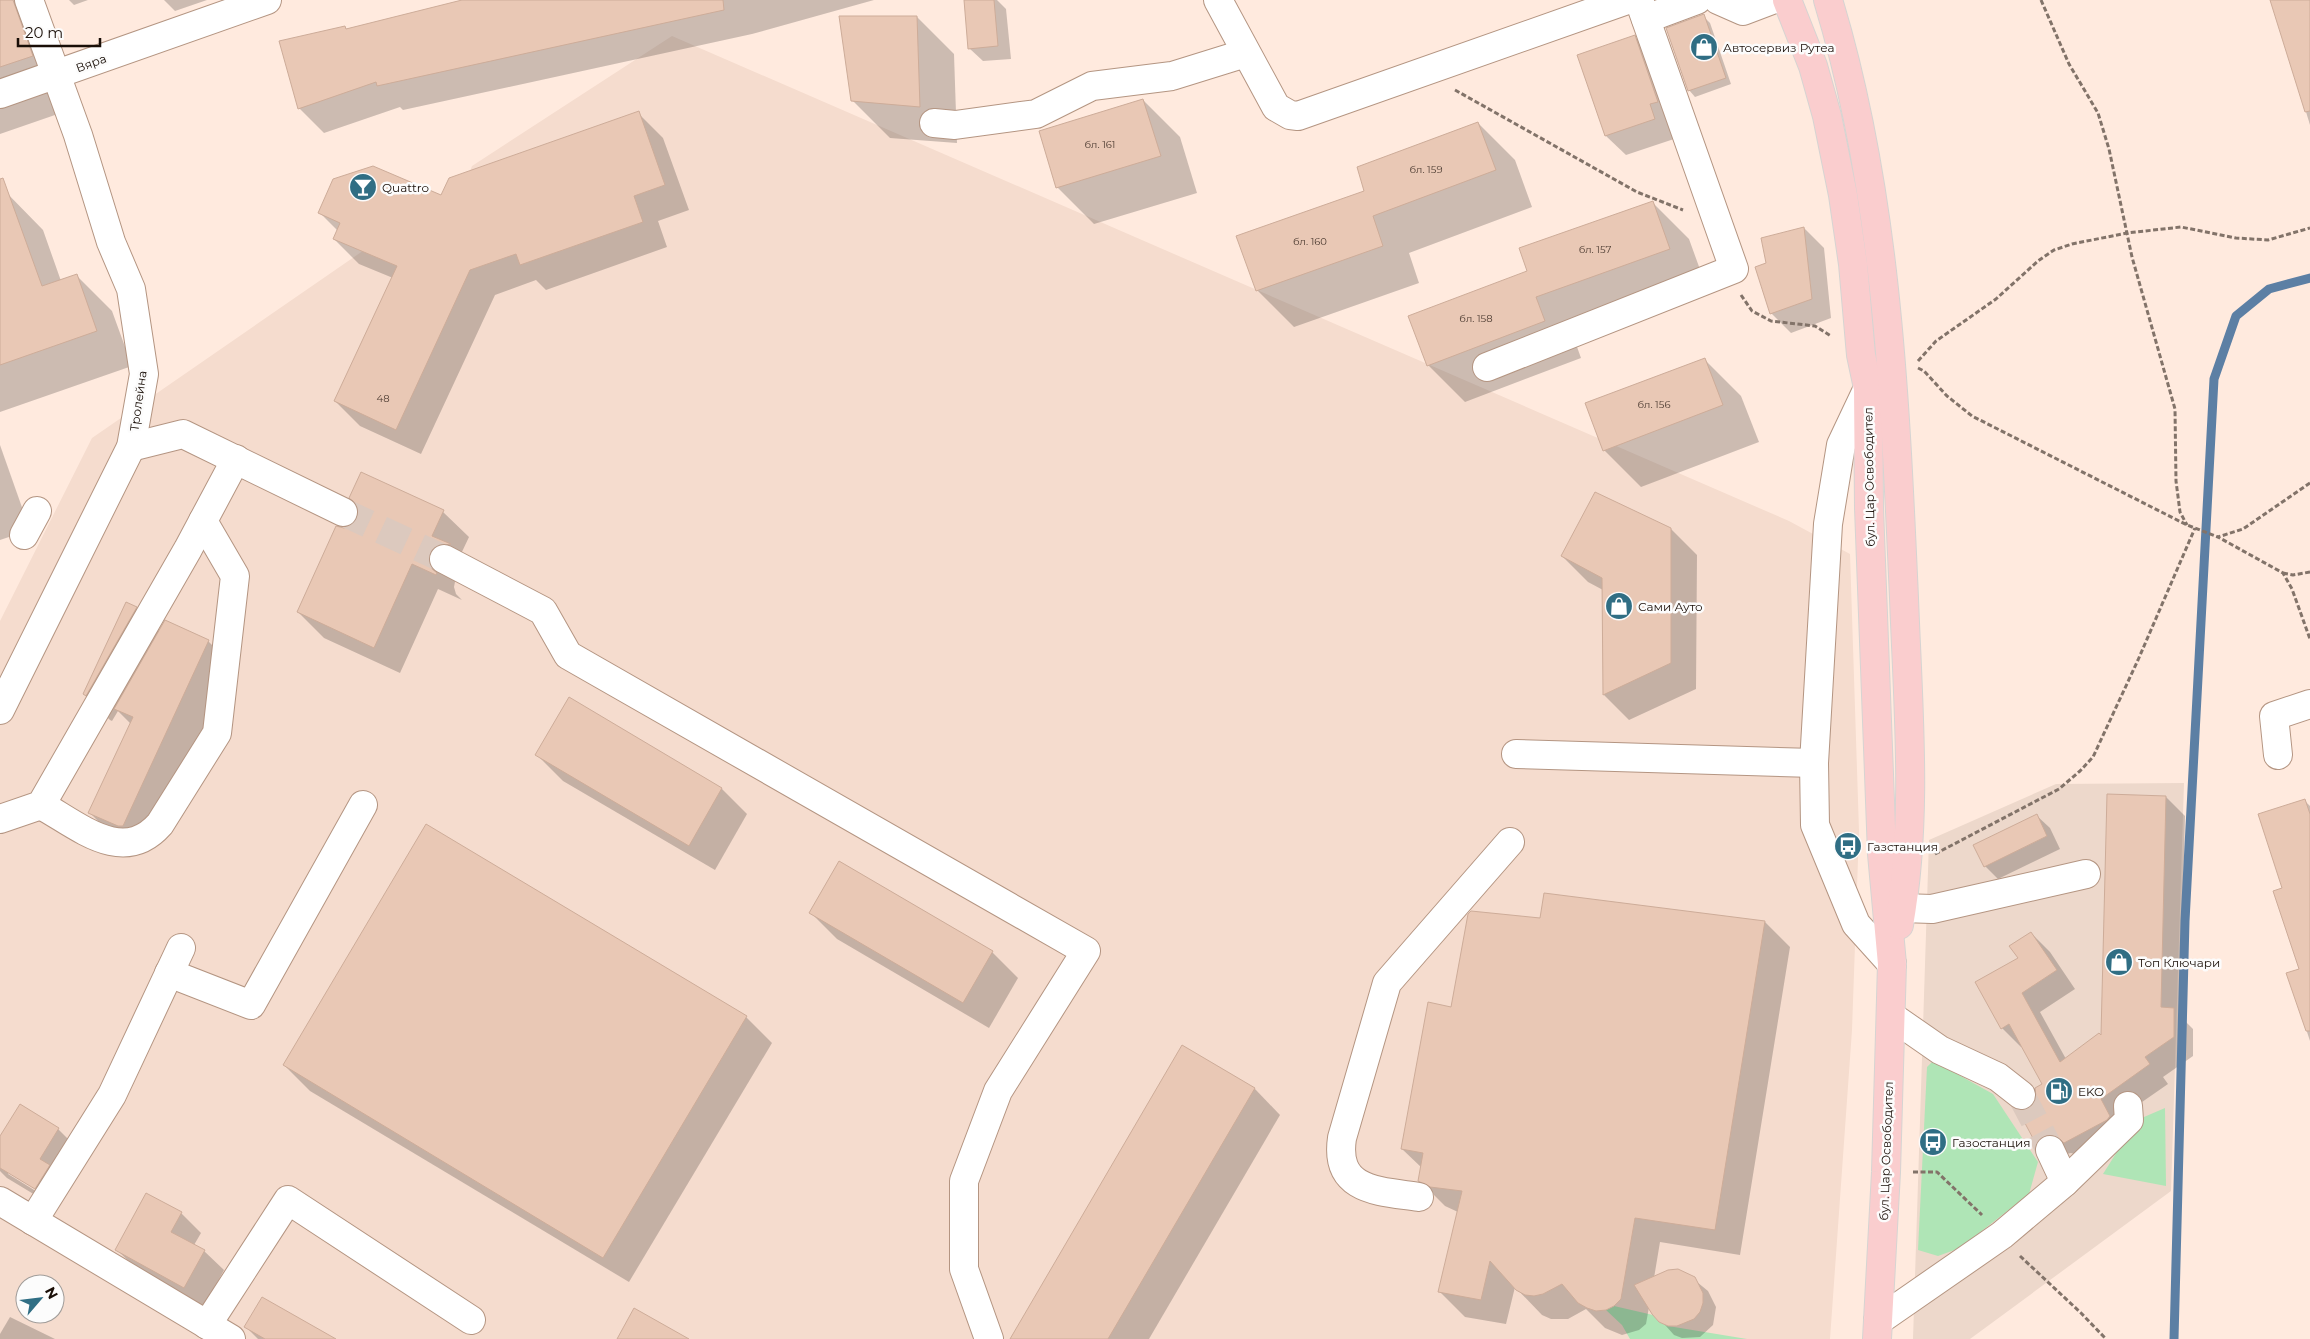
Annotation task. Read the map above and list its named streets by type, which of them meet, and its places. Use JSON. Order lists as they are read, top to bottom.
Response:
{
  "streets": {
    "main road": ["бул. Цар Освободител"],
    "street": ["Вяра", "Тролейна"]
  },
  "crossings": [
    ["Вяра", "Тролейна"]
  ],
  "places": {
    "shop": ["Автосервиз Рутеа", "Сами Ауто", "Топ Ключари"],
    "bar": ["Quattro"],
    "bus stop": ["Газстанция", "Газoстанция"],
    "fuel station": ["EKO"]
  },
  "house_numbers": [
    "бл. 161",
    "бл. 159",
    "бл. 160",
    "бл. 157",
    "бл. 158",
    "48",
    "бл. 156"
  ],
  "scale_bar": "20 m",
  "north": "top right"
}
